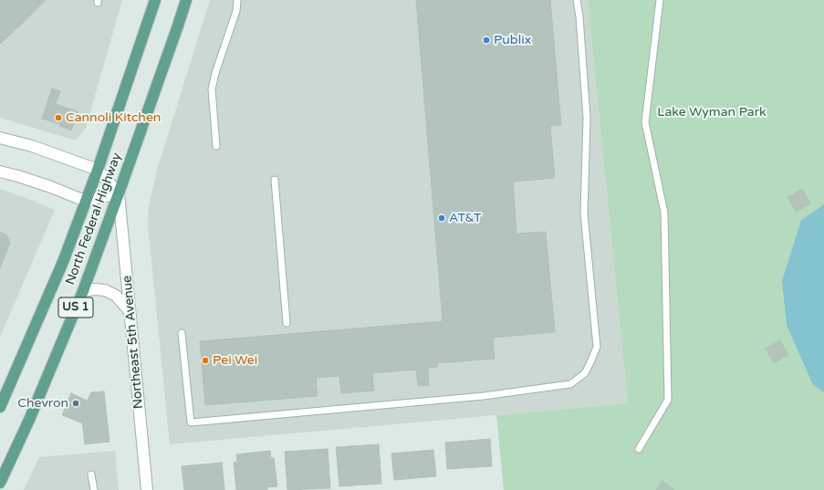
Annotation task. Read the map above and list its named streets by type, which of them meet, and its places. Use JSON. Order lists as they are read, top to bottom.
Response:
{
  "streets": {
    "main road": ["North Federal Highway", "US 1"],
    "street": ["Northeast 5th Avenue"]
  },
  "crossings": [
    ["North Federal Highway", "Northeast 5th Avenue"]
  ],
  "parks": ["Lake Wyman Park"],
  "places": [
    "Publix",
    "Cannoli Kitchen",
    "AT&T",
    "Pei Wei",
    "Chevron"
  ]
}
